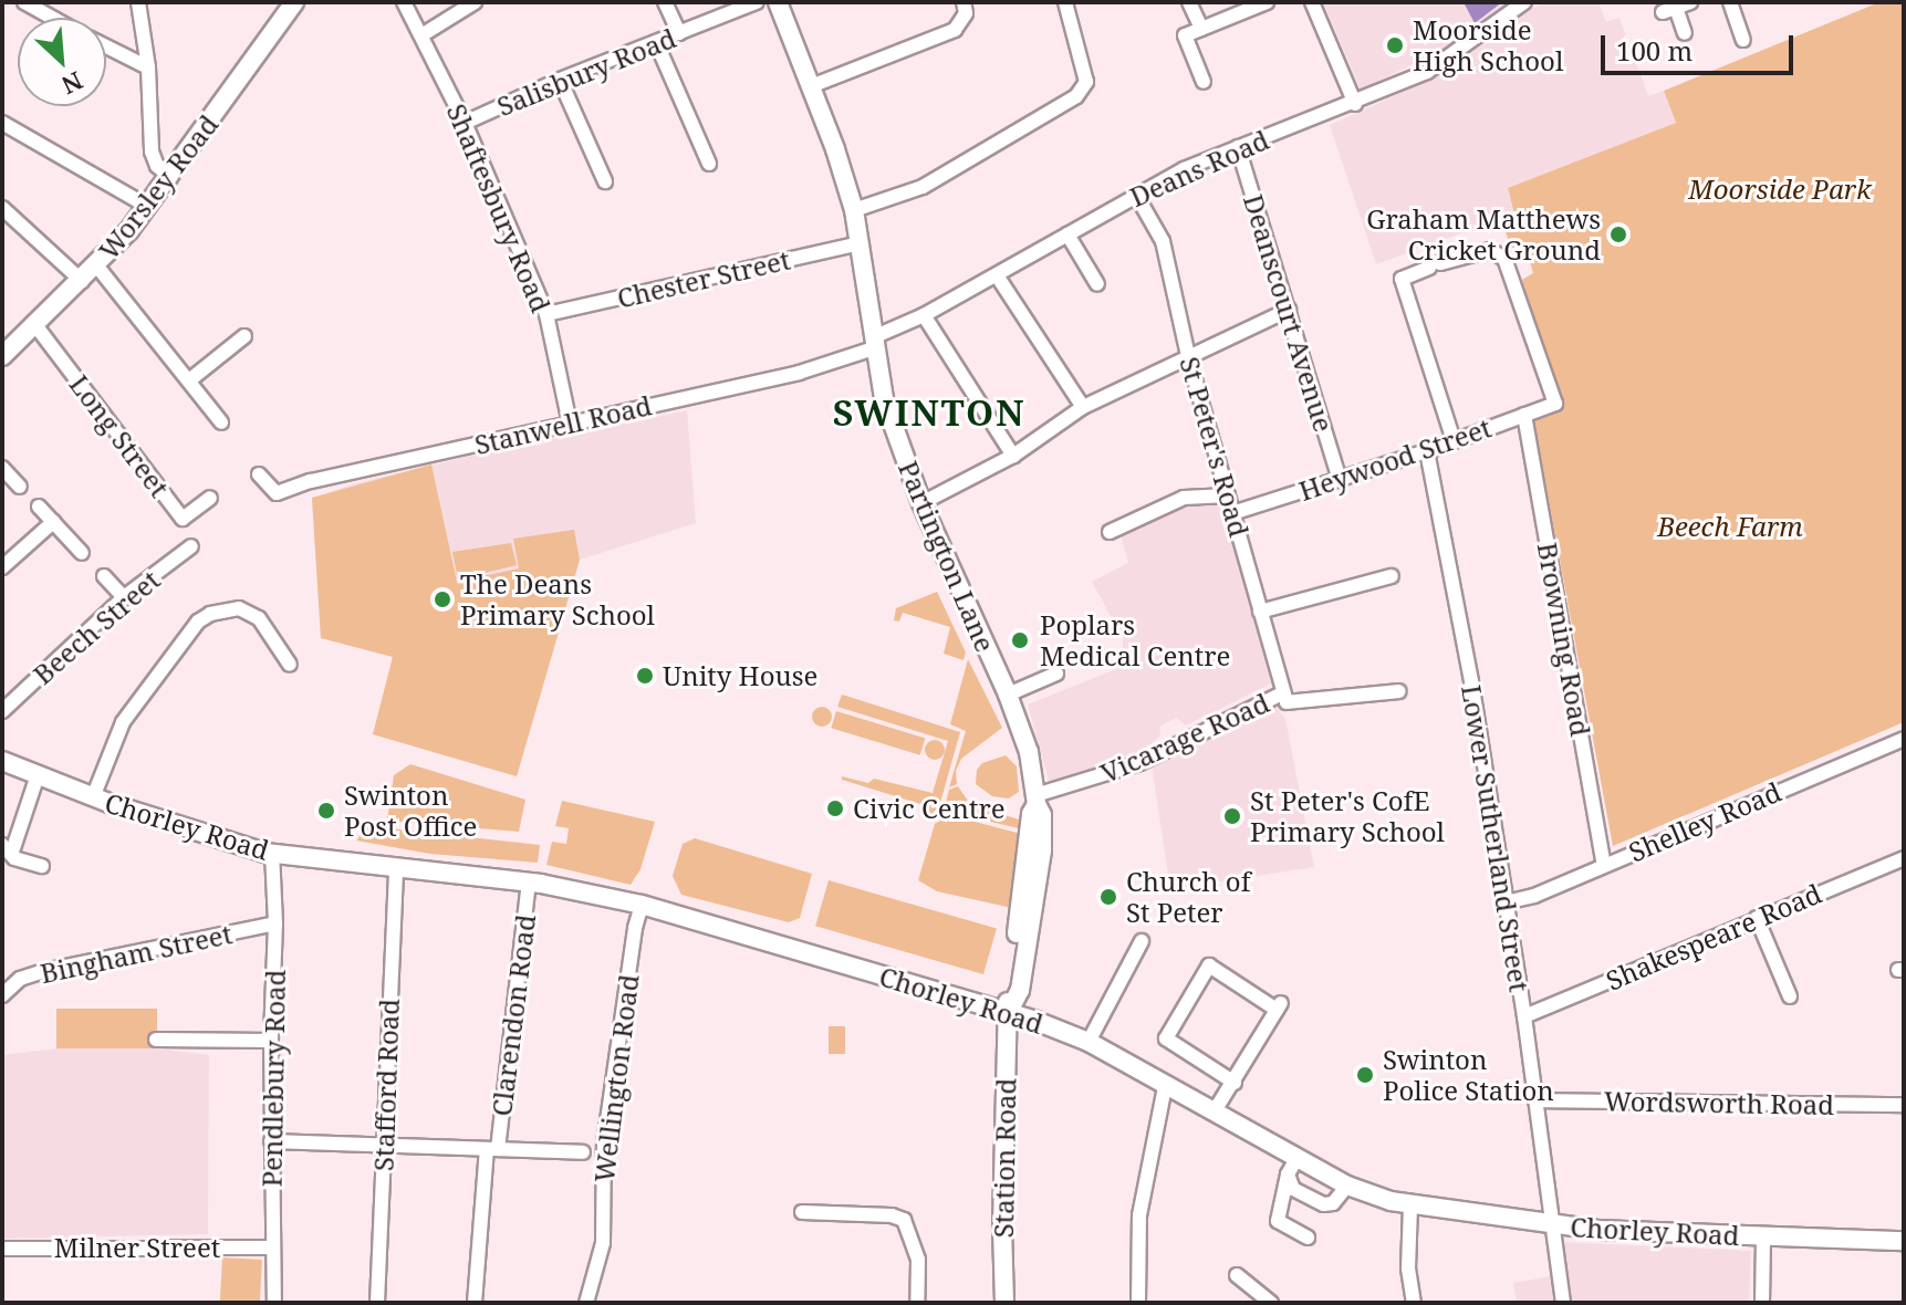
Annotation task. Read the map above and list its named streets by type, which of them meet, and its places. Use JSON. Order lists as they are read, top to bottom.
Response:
{
  "streets": {
    "main road": [
      "Worsley Road",
      "Partington Lane",
      "Chorley Road",
      "Station Road"
    ],
    "street": [
      "Salisbury Road",
      "Deans Road",
      "Shaftesbury Road",
      "Chester Street",
      "Deanscourt Avenue",
      "Stanwell Road",
      "Long Street",
      "St Peter's Road",
      "Heywood Street",
      "Beech Street",
      "Browning Road",
      "Vicarage Road",
      "Shelley Road",
      "Lower Sutherland Street",
      "Shakespeare Road",
      "Bingham Street",
      "Clarendon Road",
      "Pendlebury Road",
      "Wellington Road",
      "Stafford Road",
      "Wordsworth Road",
      "Milner Street"
    ]
  },
  "crossings": [
    ["Salisbury Road", "Shaftesbury Road"],
    ["Deans Road", "Deanscourt Avenue"],
    ["Deans Road", "Stanwell Road"],
    ["Deans Road", "St Peter's Road"],
    ["Deans Road", "Partington Lane"],
    ["Worsley Road", "Long Street"],
    ["Shaftesbury Road", "Chester Street"],
    ["Shaftesbury Road", "Stanwell Road"],
    ["Chester Street", "Partington Lane"],
    ["Deanscourt Avenue", "Heywood Street"],
    ["Stanwell Road", "Partington Lane"],
    ["St Peter's Road", "Heywood Street"],
    ["St Peter's Road", "Vicarage Road"],
    ["Heywood Street", "Browning Road"],
    ["Heywood Street", "Lower Sutherland Street"],
    ["Partington Lane", "Vicarage Road"],
    ["Partington Lane", "Chorley Road"],
    ["Partington Lane", "Station Road"],
    ["Browning Road", "Shelley Road"],
    ["Shelley Road", "Lower Sutherland Street"],
    ["Chorley Road", "Lower Sutherland Street"],
    ["Chorley Road", "Clarendon Road"],
    ["Chorley Road", "Pendlebury Road"],
    ["Chorley Road", "Wellington Road"],
    ["Chorley Road", "Stafford Road"],
    ["Chorley Road", "Station Road"],
    ["Lower Sutherland Street", "Shakespeare Road"],
    ["Lower Sutherland Street", "Wordsworth Road"],
    ["Bingham Street", "Pendlebury Road"],
    ["Pendlebury Road", "Milner Street"]
  ],
  "districts": ["SWINTON"],
  "parks": ["Moorside Park", "Beech Farm"],
  "places": [
    "Moorside High School",
    "Graham Matthews Cricket Ground",
    "The Deans Primary School",
    "Poplars Medical Centre",
    "Unity House",
    "Civic Centre",
    "Swinton Post Office",
    "St Peter's CofE Primary School",
    "Church of St Peter",
    "Swinton Police Station"
  ],
  "scale_bar": "100 m",
  "north": "bottom right"
}
